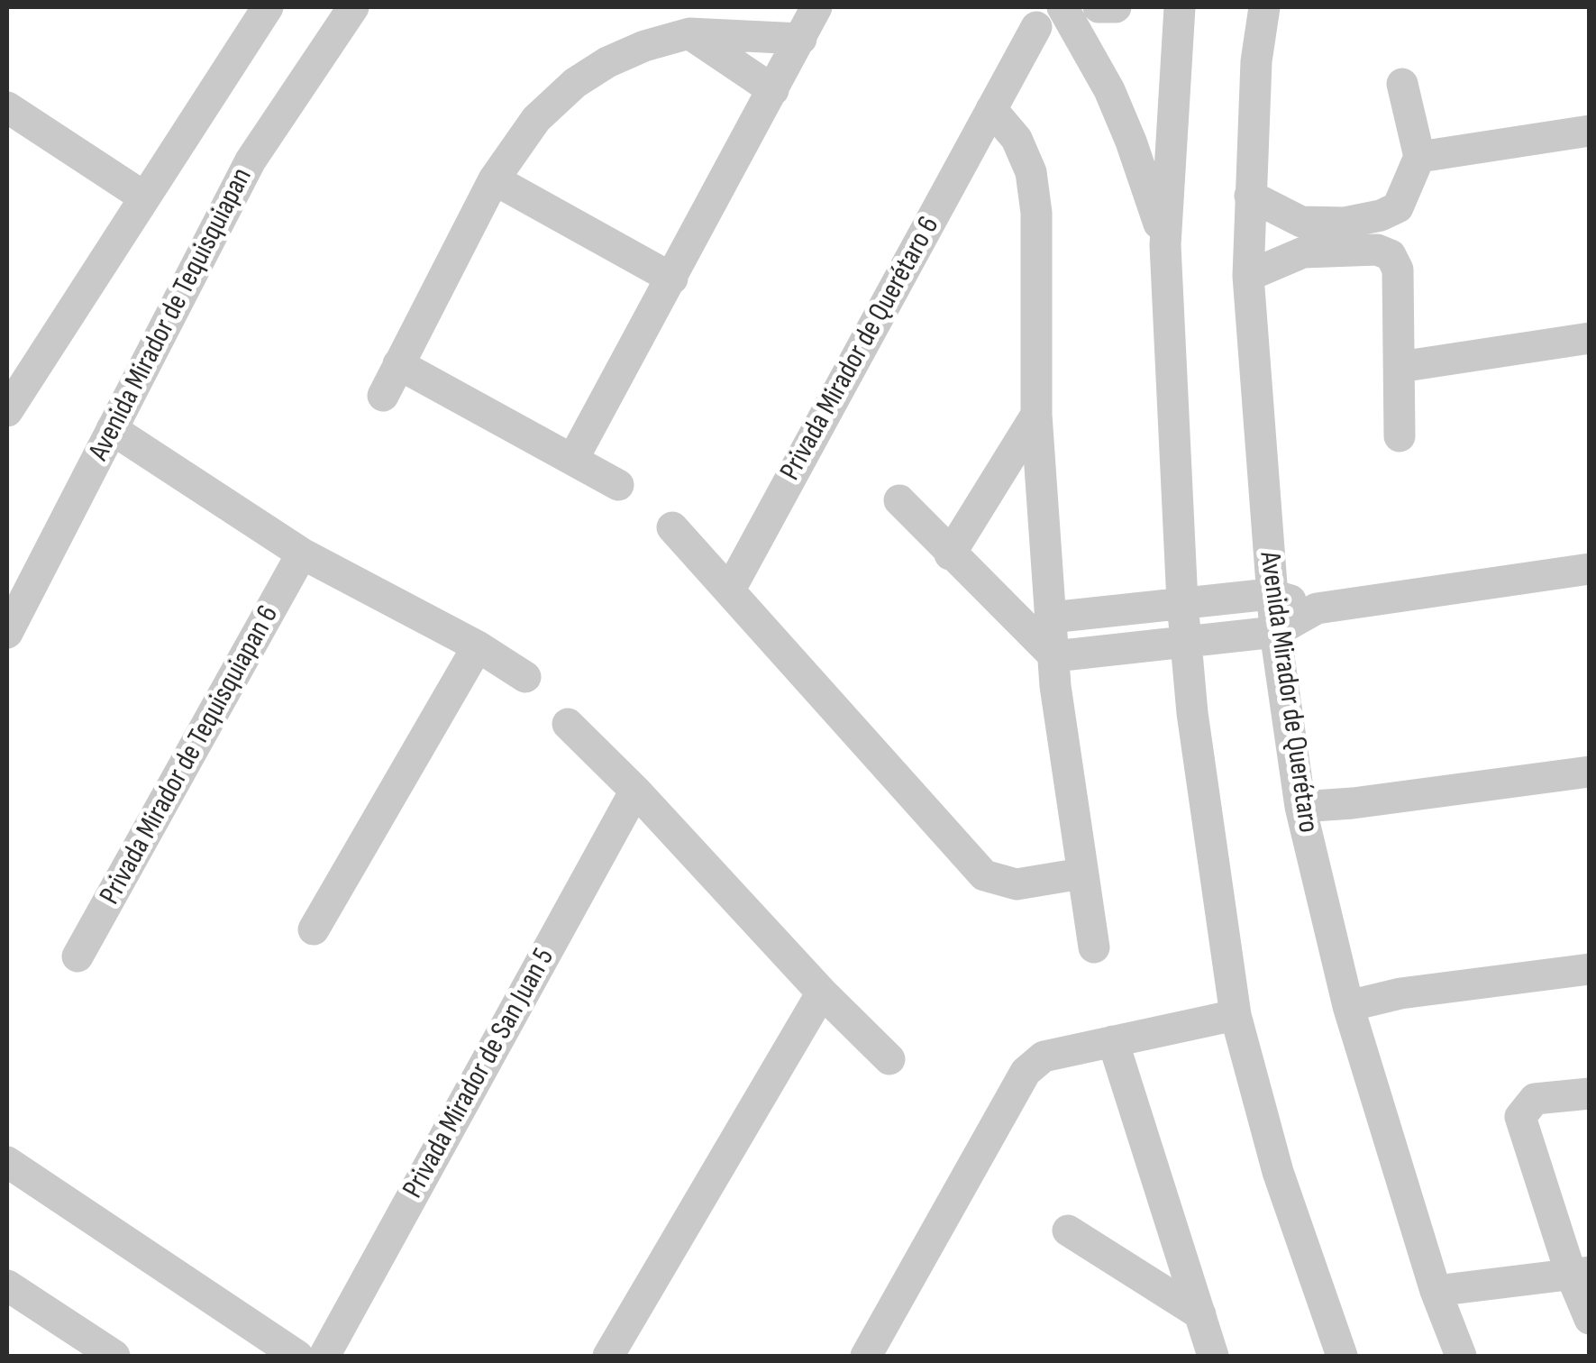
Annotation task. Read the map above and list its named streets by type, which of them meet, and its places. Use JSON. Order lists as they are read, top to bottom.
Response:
{
  "streets": {
    "street": [
      "Avenida Mirador de Tequisquiapan",
      "Privada Mirador de Querétaro 6",
      "Avenida Mirador de Querétaro",
      "Privada Mirador de Tequisquiapan 6",
      "Privada Mirador de San Juan 5"
    ]
  }
}
